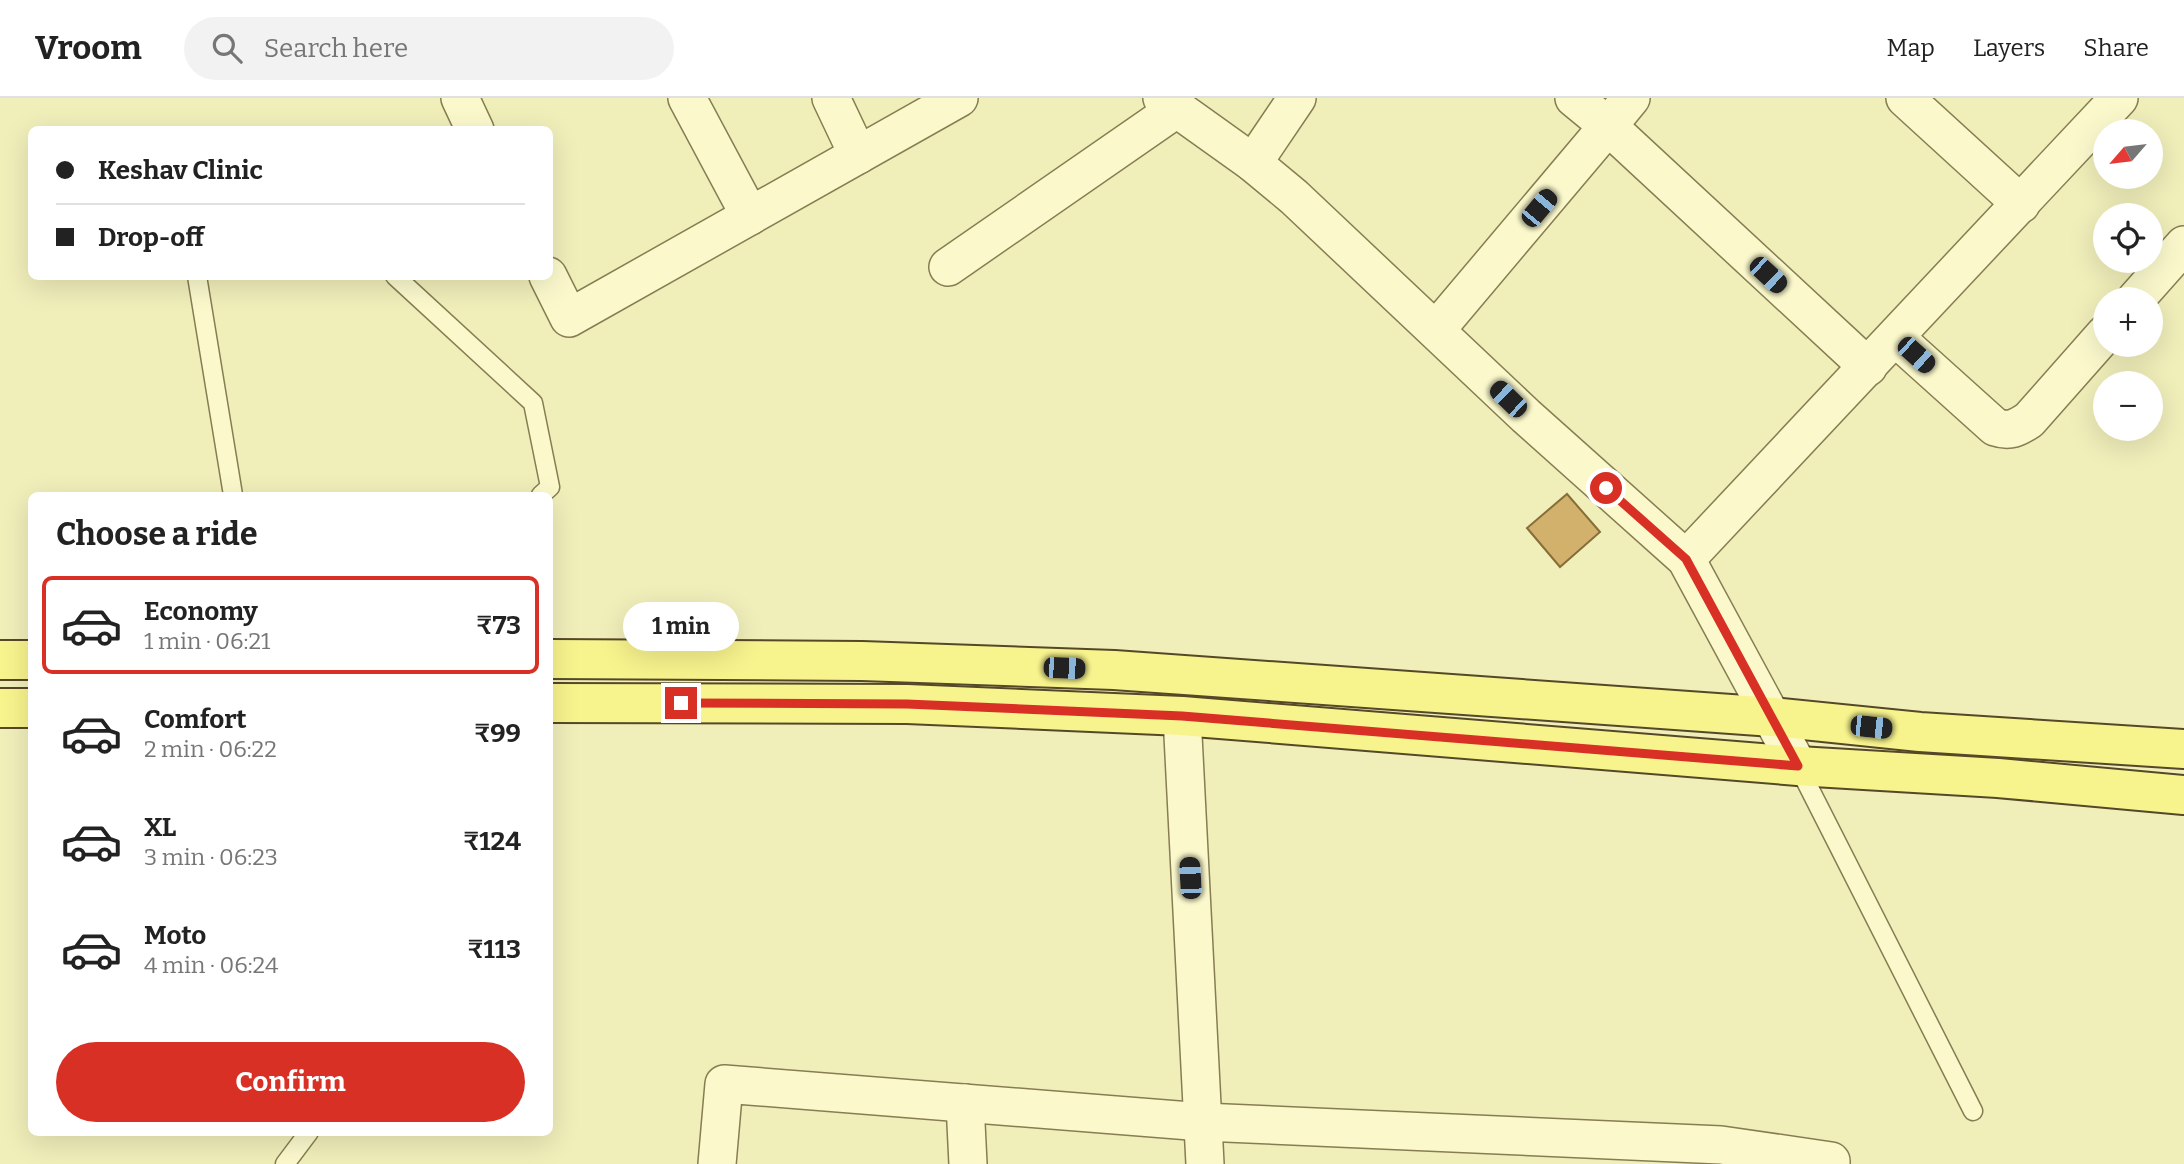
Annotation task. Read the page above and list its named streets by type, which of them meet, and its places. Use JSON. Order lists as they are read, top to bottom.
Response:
{
  "north": "bottom left",
  "page": {
    "header": "Vroom",
    "search": "Search here",
    "nav": ["Map", "Layers", "Share"],
    "map_buttons": ["+", "−"],
    "banner": ["Keshav Clinic", "Drop-off"],
    "heading": "Choose a ride",
    "list": [
      {
        "name": "Economy",
        "note": "1 min · 06:21",
        "value": "₹73"
      },
      {
        "name": "Comfort",
        "note": "2 min · 06:22",
        "value": "₹99"
      },
      {
        "name": "XL",
        "note": "3 min · 06:23",
        "value": "₹124"
      },
      {
        "name": "Moto",
        "note": "4 min · 06:24",
        "value": "₹113"
      }
    ],
    "bubble": "1 min",
    "buttons": "Confirm"
  }
}
